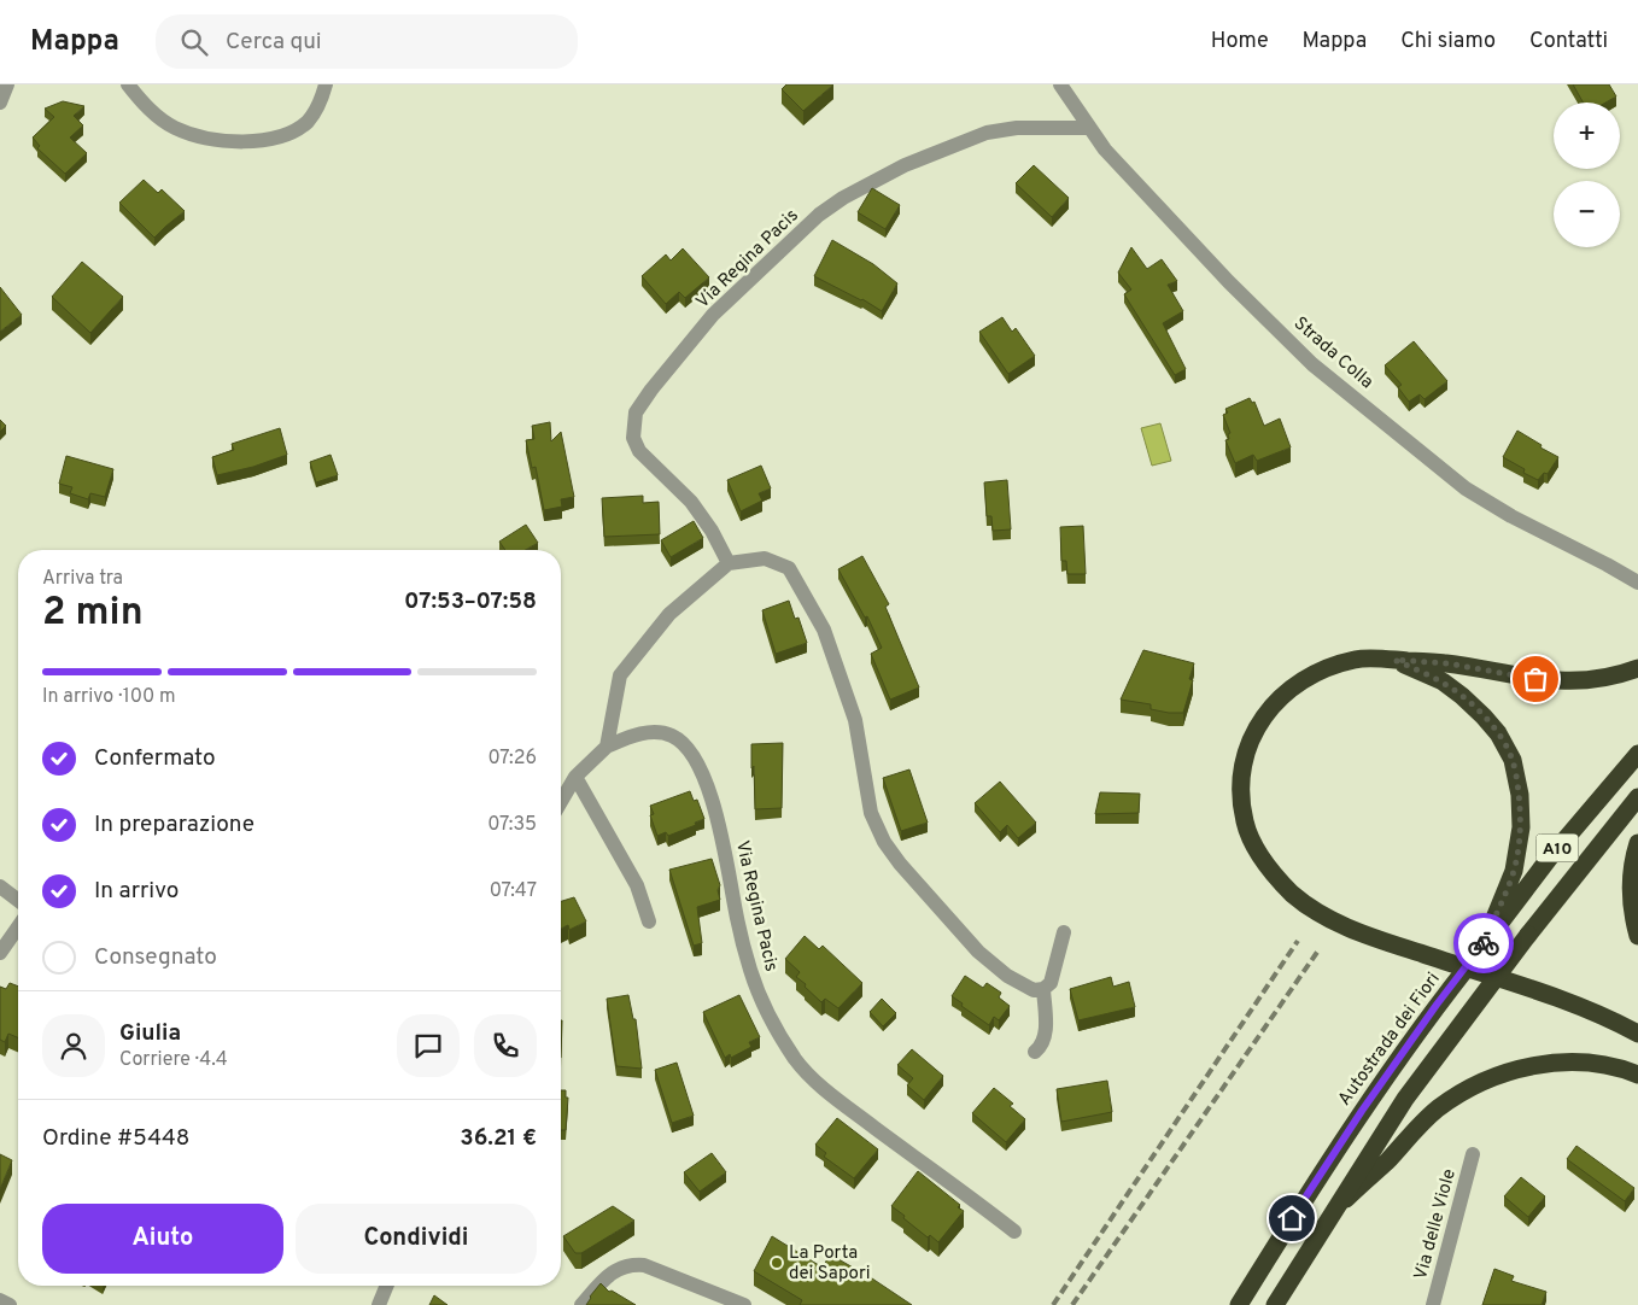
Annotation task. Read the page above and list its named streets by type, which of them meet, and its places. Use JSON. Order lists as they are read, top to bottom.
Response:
{
  "streets": {
    "highway": ["A10", "Autostrada dei Fiori"],
    "street": ["Via Regina Pacis", "Strada Colla", "Via delle Viole"]
  },
  "crossings": [
    ["Via Regina Pacis", "Strada Colla"]
  ],
  "places": ["La Porta dei Sapori"],
  "page": {
    "header": "Mappa",
    "search": "Cerca qui",
    "nav": [
      "Home",
      "Mappa",
      "Chi siamo",
      "Contatti"
    ],
    "map_buttons": ["+", "−"],
    "heading": ["2 min", "Arriva tra", "07:53–07:58"],
    "panel": [
      "Giulia",
      "Corriere · 4.4",
      "Ordine #5448",
      "36.21 €"
    ],
    "bar": "In arrivo · 100 m",
    "list": [
      ["Confermato", "07:26"],
      ["In preparazione", "07:35"],
      ["In arrivo", "07:47"],
      "Consegnato"
    ],
    "buttons": ["Aiuto", "Condividi"]
  }
}
